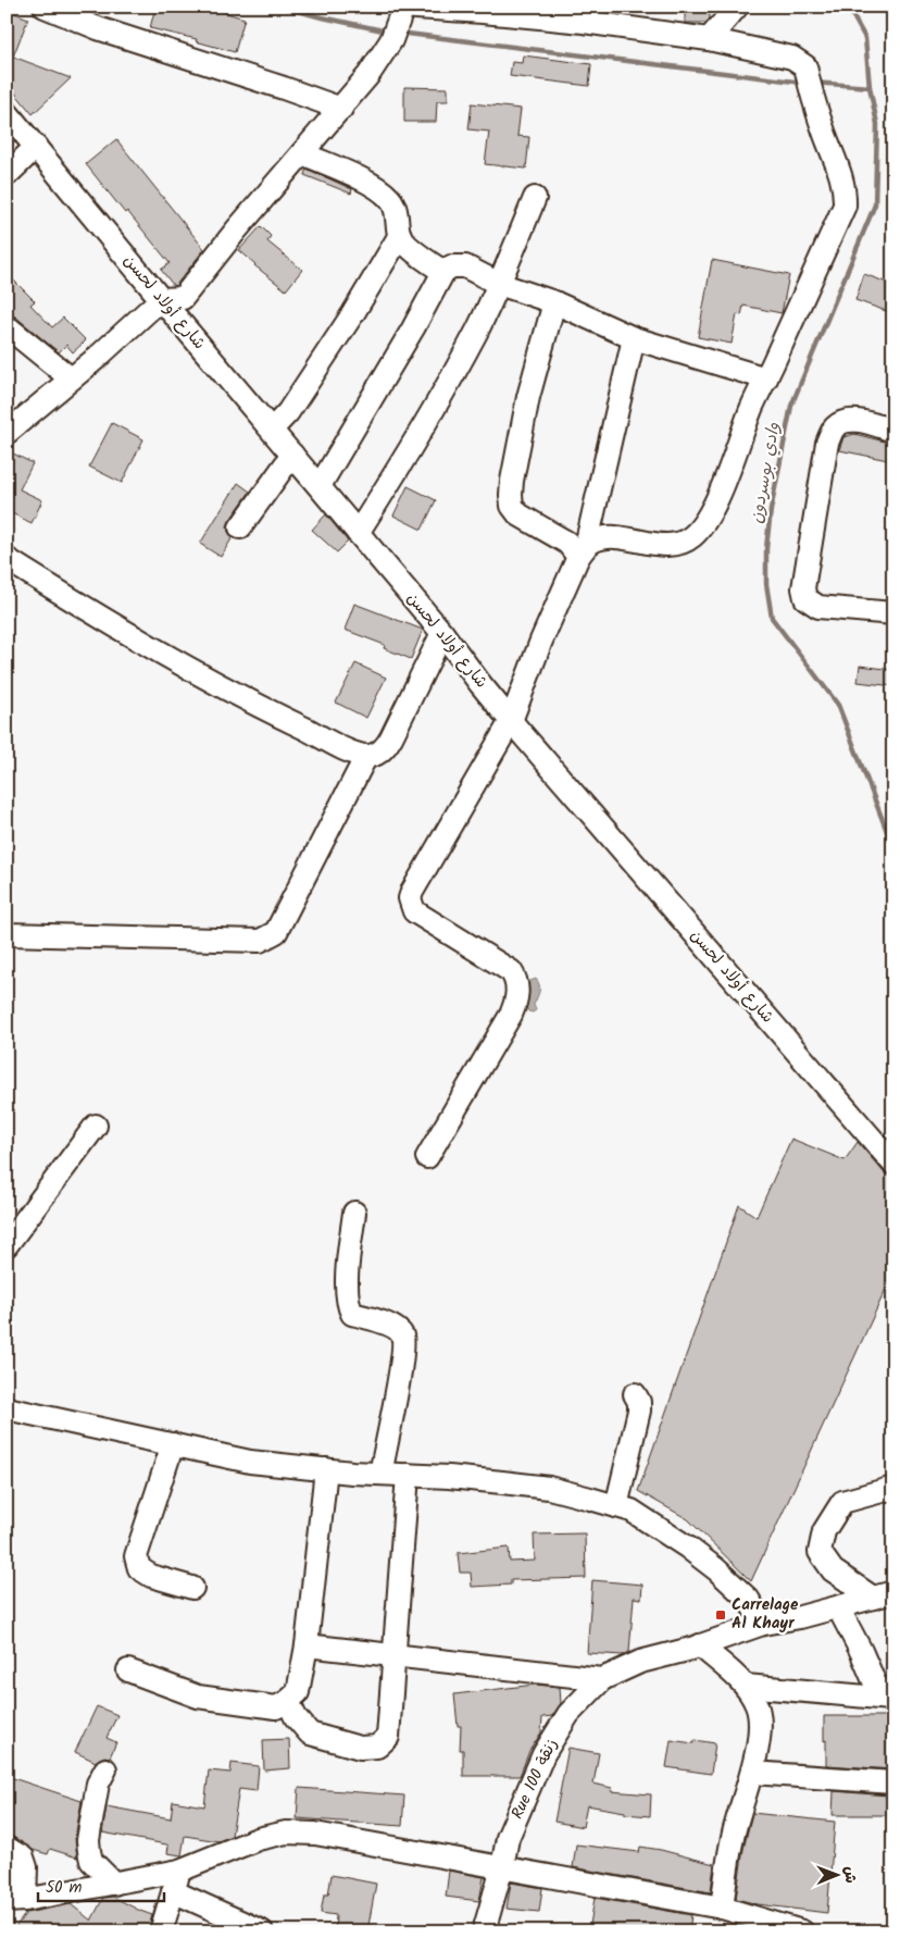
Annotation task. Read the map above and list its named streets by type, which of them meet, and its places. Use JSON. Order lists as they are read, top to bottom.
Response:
{
  "streets": {
    "street": ["شارع أولاد لحسن", "Rue 100 زنقة"]
  },
  "water": ["وادي بوسردون"],
  "places": {
    "transit": ["Carrelage Al Khayr"]
  },
  "scale_bar": "50 m",
  "north": "right"
}
